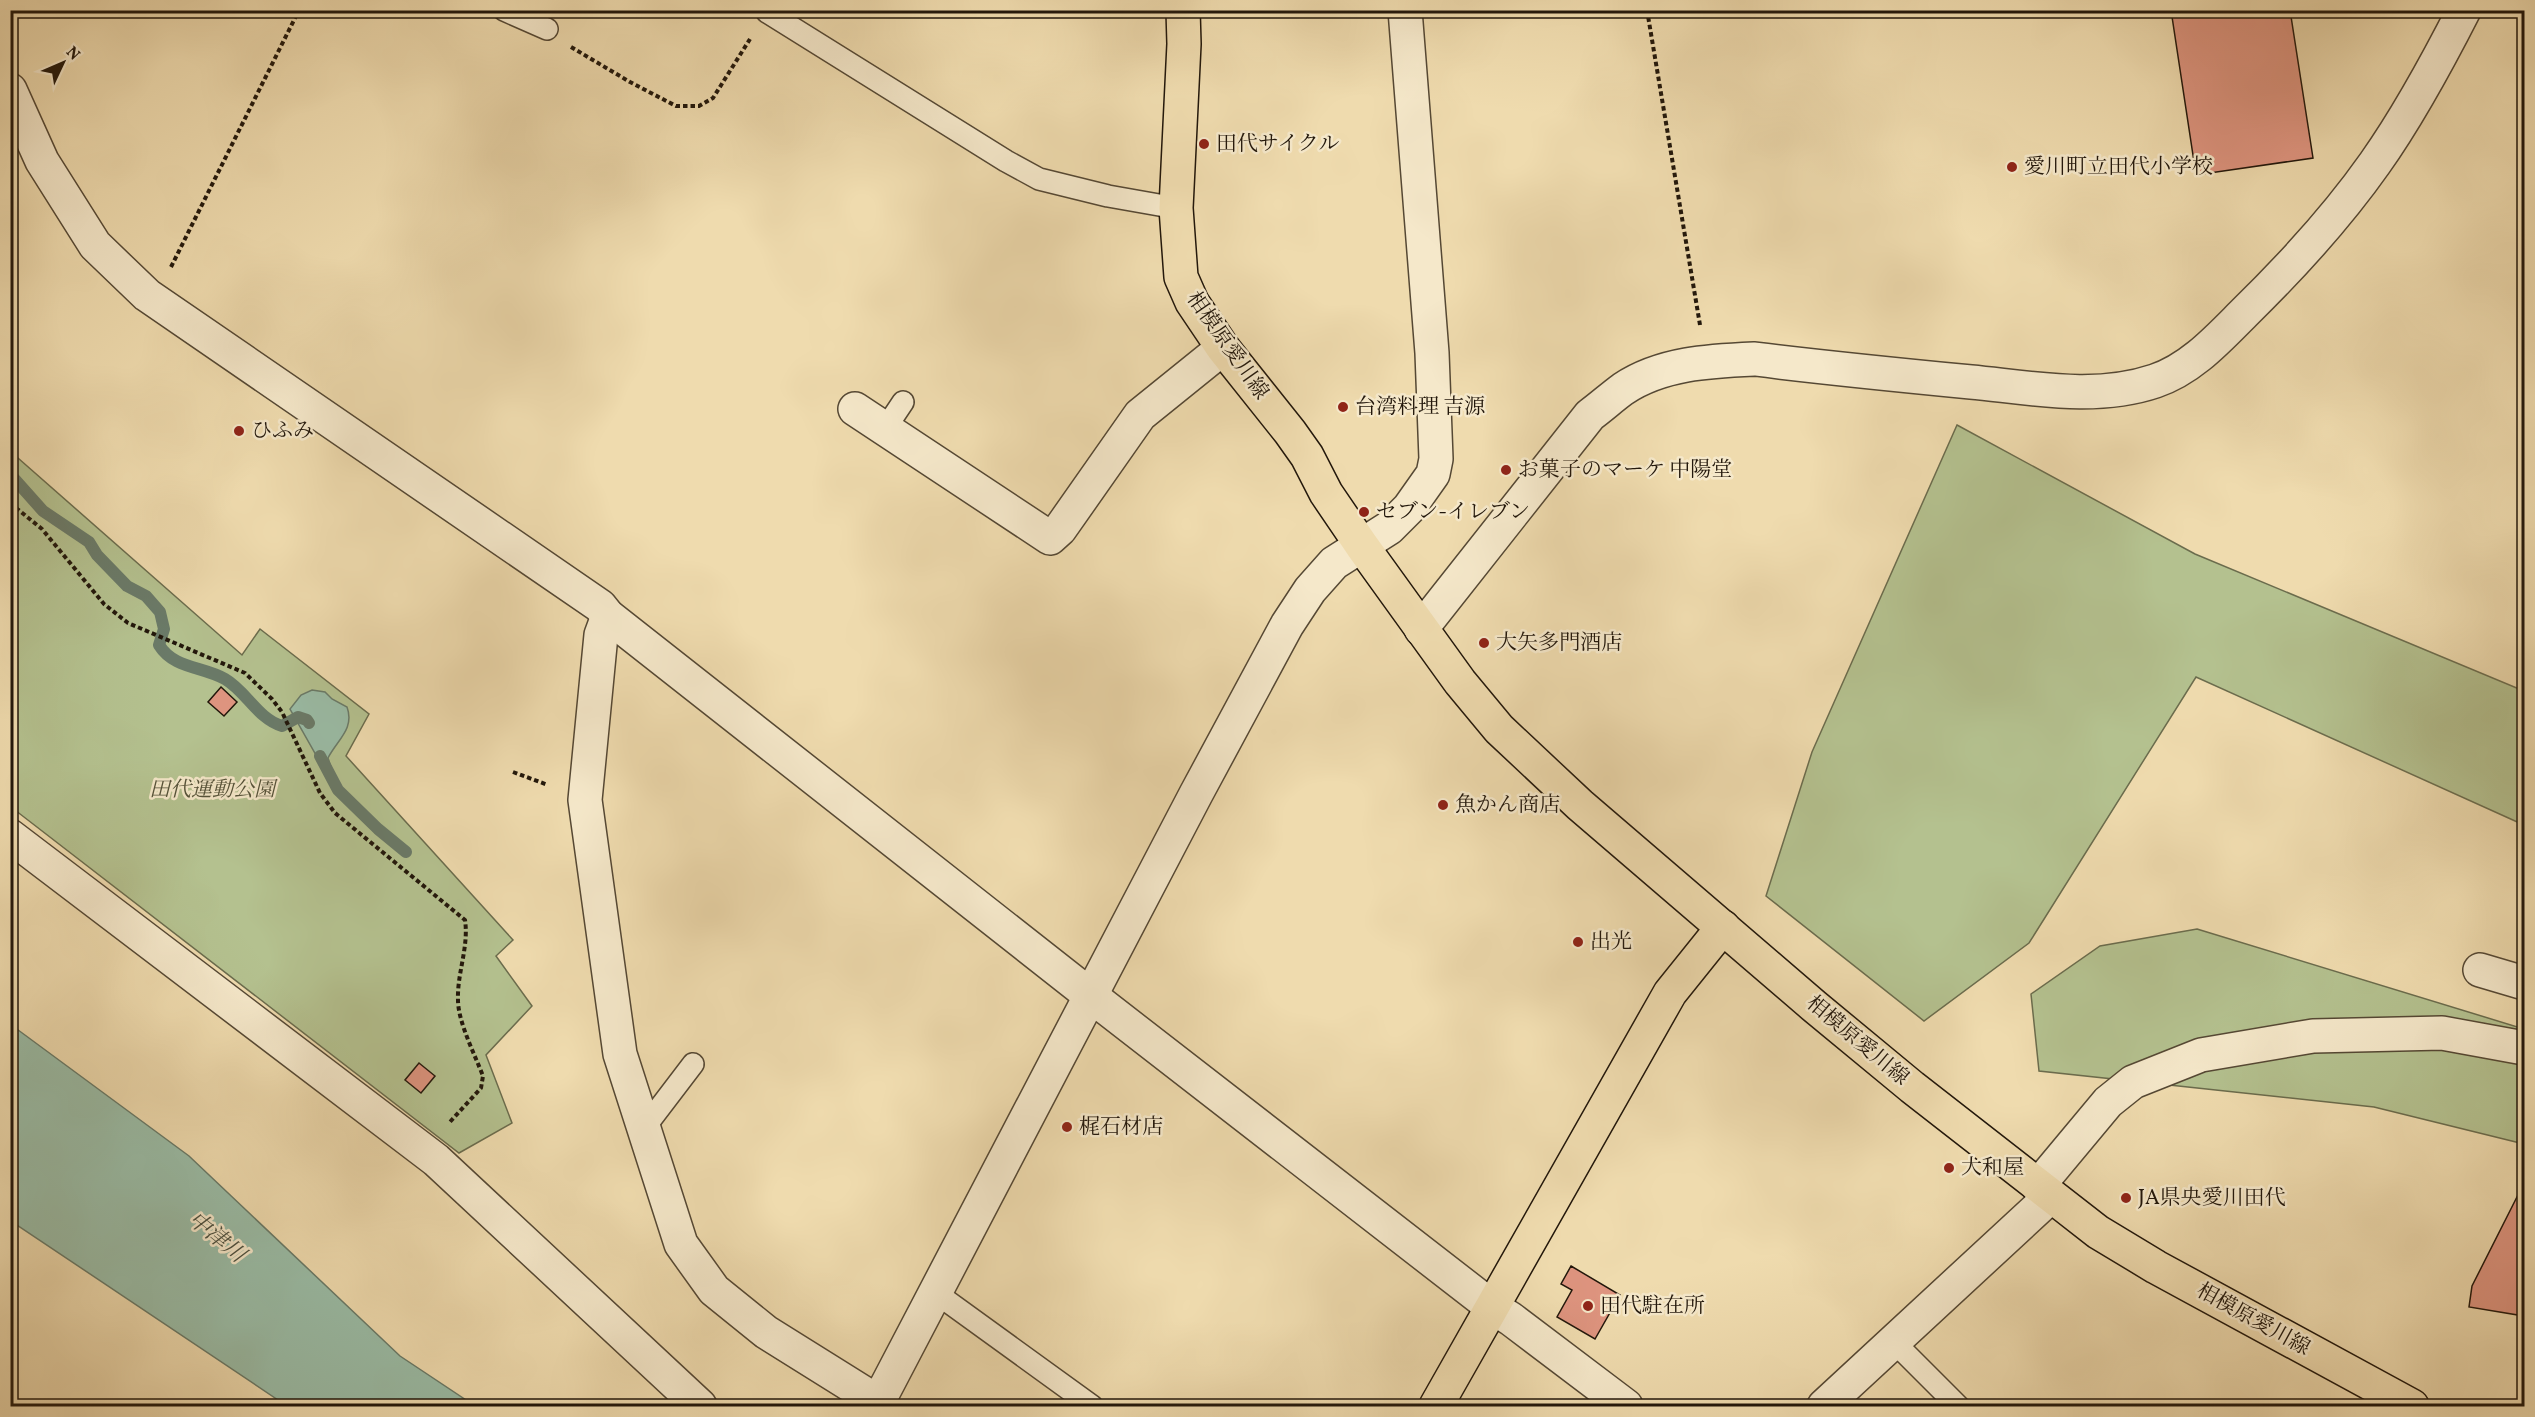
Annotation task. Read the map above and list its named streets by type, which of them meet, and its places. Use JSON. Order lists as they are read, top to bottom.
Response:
{
  "streets": {
    "main road": ["相模原愛川線"]
  },
  "water": ["中津川"],
  "parks": ["田代運動公園"],
  "places": [
    "田代サイクル",
    "愛川町立田代小学校",
    "台湾料理 吉源",
    "ひふみ",
    "お菓子のマーケ 中陽堂",
    "セブン-イレブン",
    "大矢多門酒店",
    "魚かん商店",
    "出光",
    "梶石材店",
    "大和屋",
    "JA県央愛川田代",
    "田代駐在所"
  ],
  "north": "top right"
}
